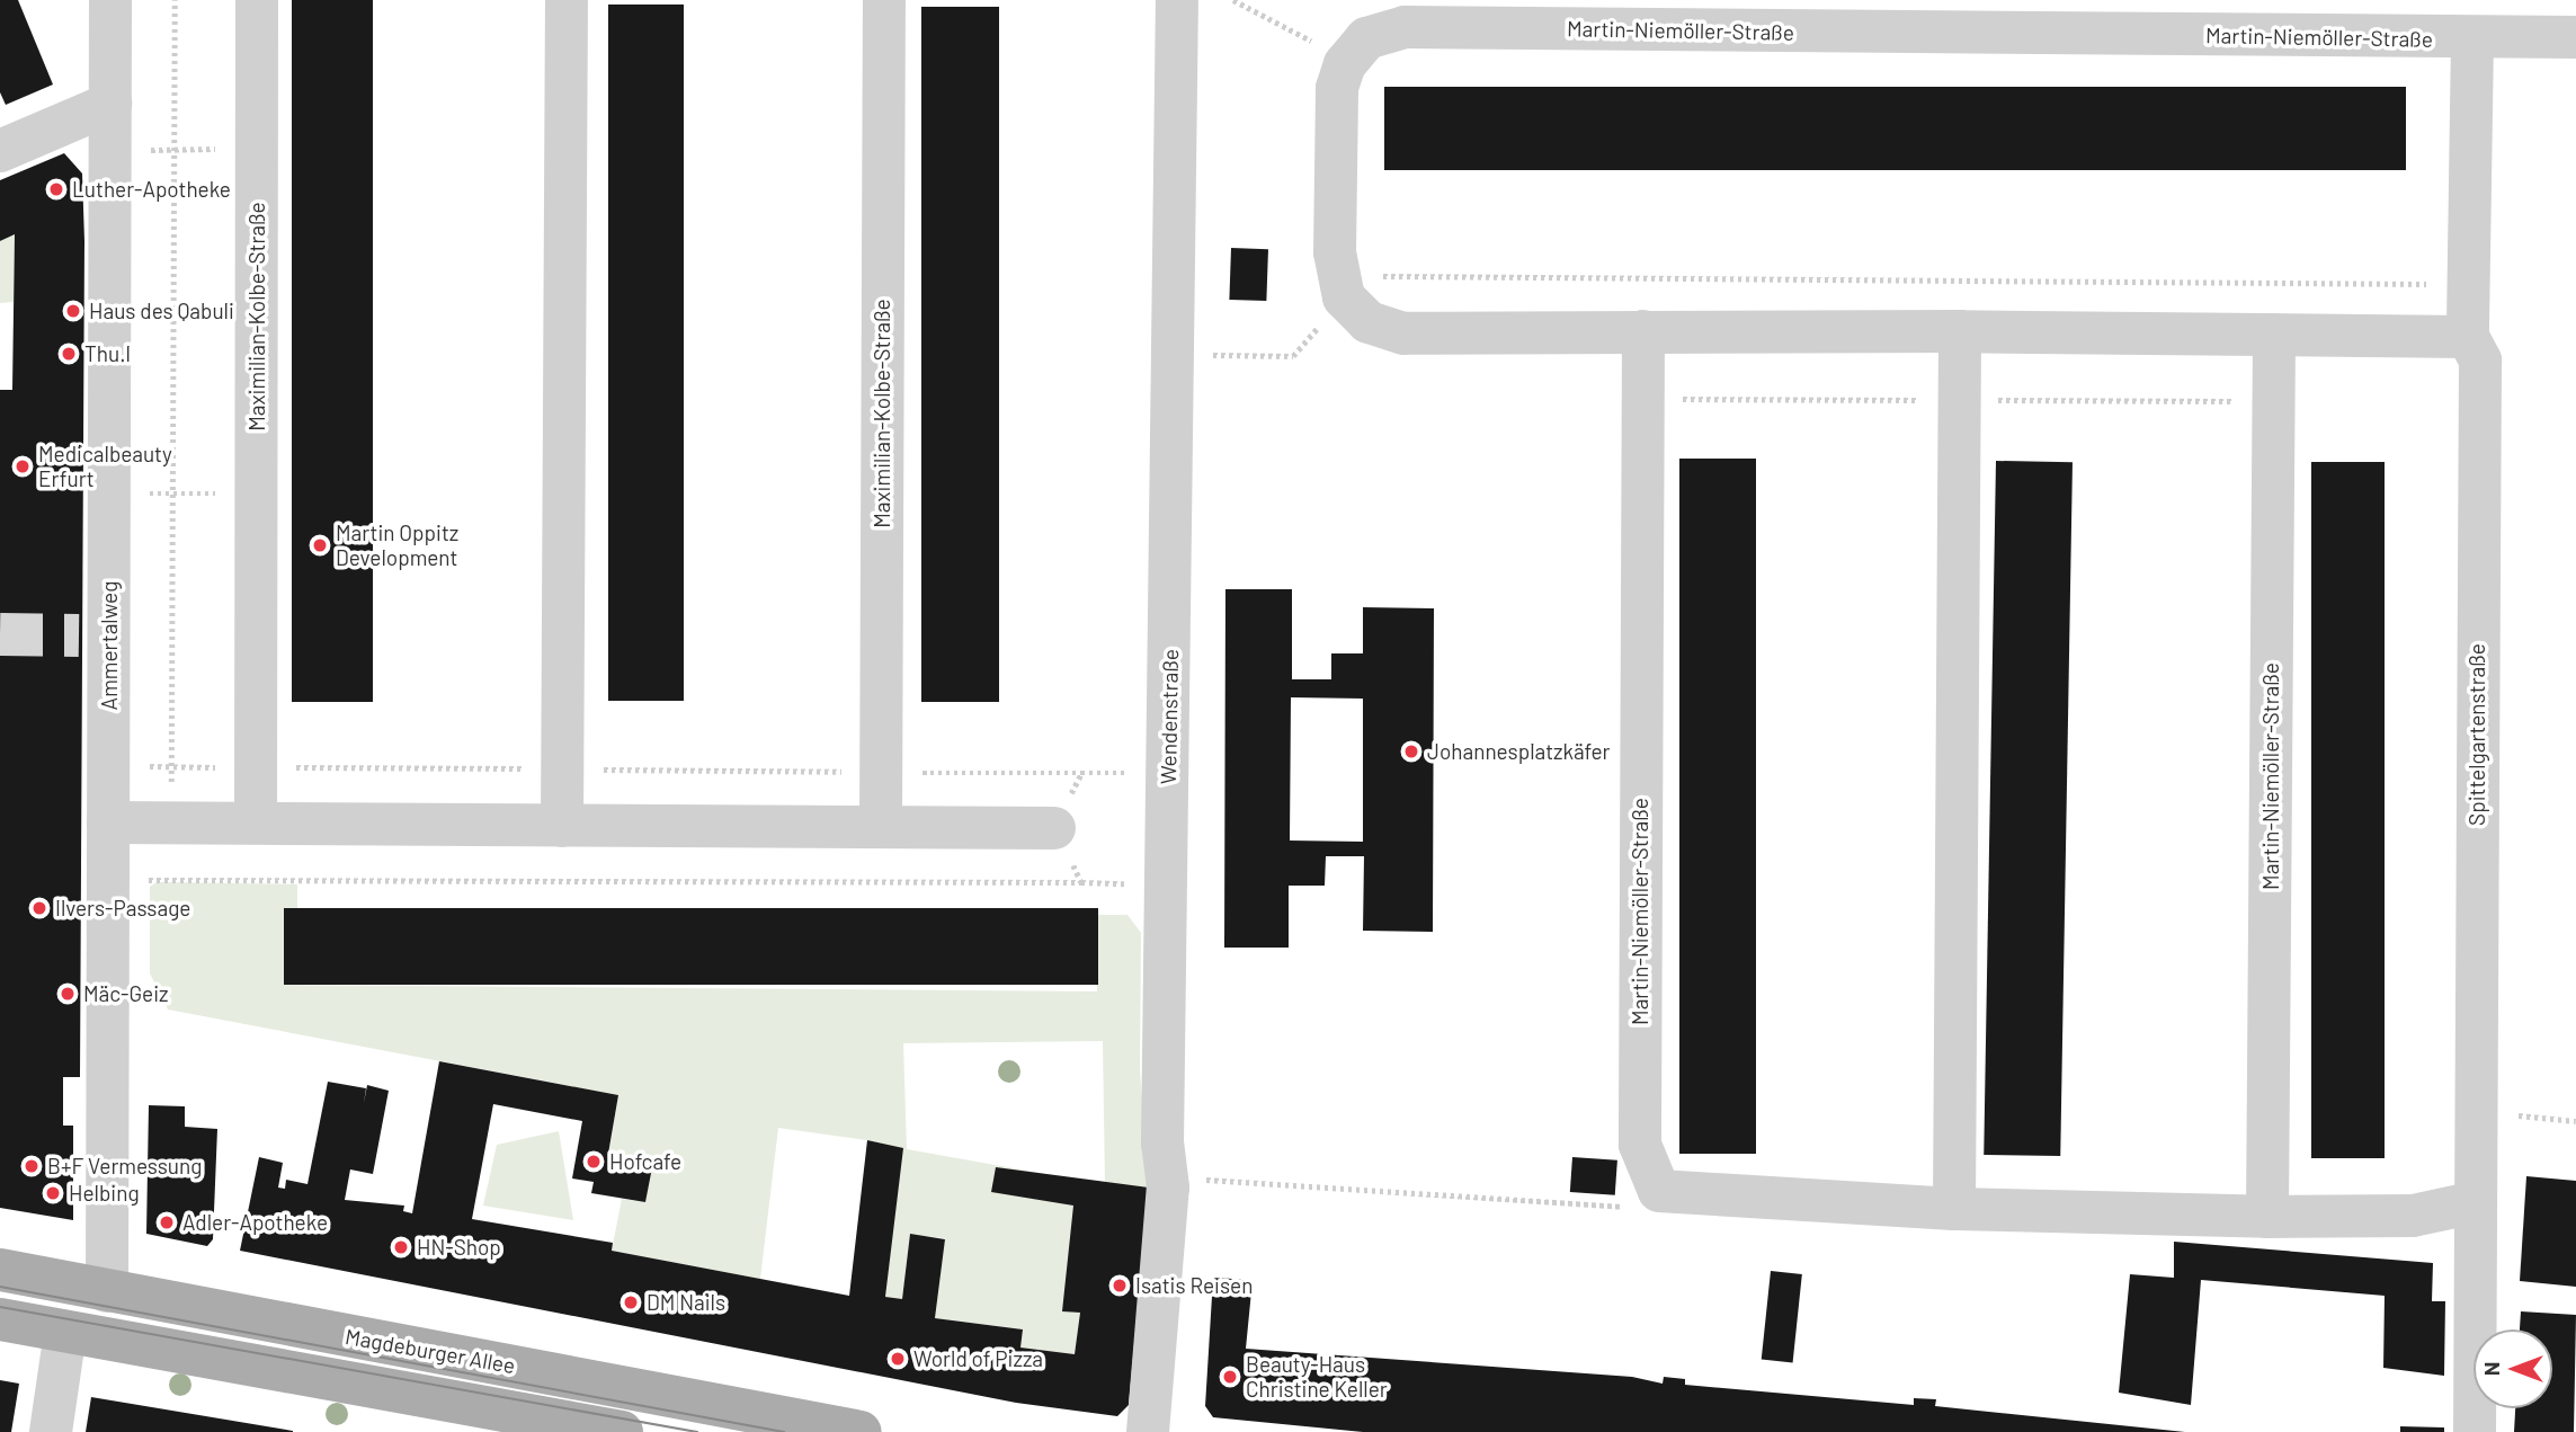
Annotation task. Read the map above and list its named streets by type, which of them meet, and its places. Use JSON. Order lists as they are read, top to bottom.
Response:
{
  "streets": {
    "main road": ["Magdeburger Allee"],
    "street": [
      "Martin-Niemöller-Straße",
      "Maximilian-Kolbe-Straße",
      "Ammertalweg",
      "Wendenstraße",
      "Spittelgartenstraße"
    ]
  },
  "crossings": [
    ["Martin-Niemöller-Straße", "Spittelgartenstraße"],
    ["Ammertalweg", "Magdeburger Allee"]
  ],
  "places": [
    "Luther-Apotheke",
    "Haus des Qabuli",
    "Thu.l",
    "Medicalbeauty Erfurt",
    "Martin Oppitz Development",
    "Johannesplatzkäfer",
    "Ilvers-Passage",
    "Mäc-Geiz",
    "Hofcafe",
    "B+F Vermessung",
    "Helbing",
    "Adler-Apotheke",
    "HN-Shop",
    "Isatis Reisen",
    "DM Nails",
    "World of Pizza",
    "Beauty-Haus Christine Keller"
  ],
  "north": "left"
}
